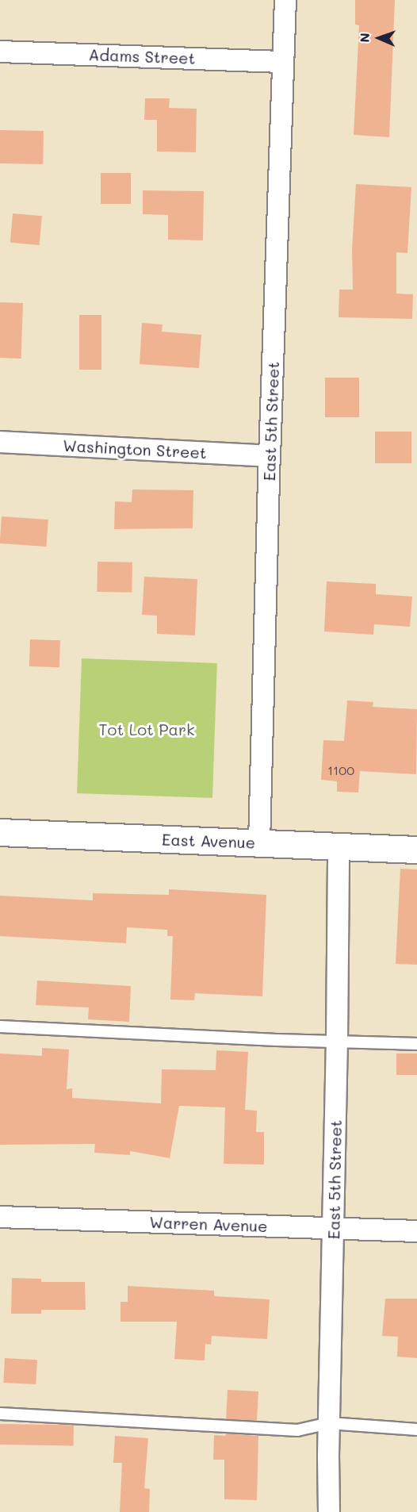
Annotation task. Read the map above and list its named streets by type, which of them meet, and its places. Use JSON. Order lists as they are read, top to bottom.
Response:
{
  "streets": {
    "street": [
      "Adams Street",
      "East 5th Street",
      "Washington Street",
      "East Avenue",
      "Warren Avenue"
    ]
  },
  "crossings": [
    ["Adams Street", "East 5th Street"],
    ["East 5th Street", "Washington Street"],
    ["East 5th Street", "East Avenue"],
    ["East 5th Street", "Warren Avenue"]
  ],
  "parks": ["Tot Lot Park"],
  "house_numbers": ["1100"],
  "north": "left"
}
